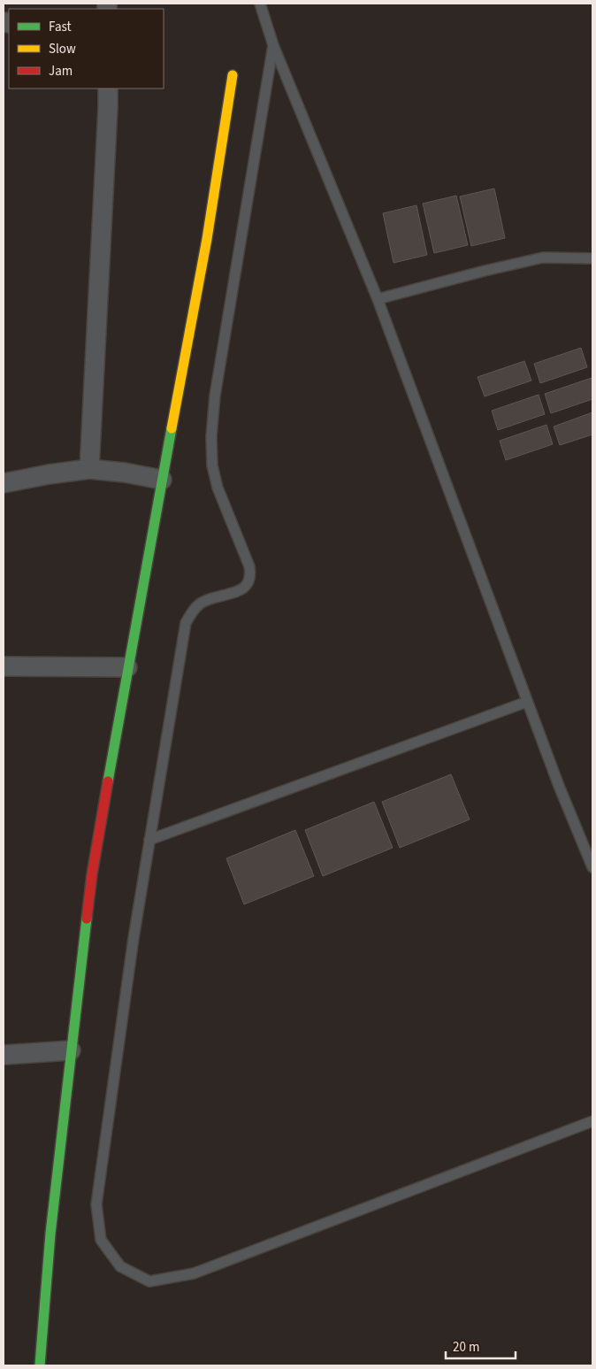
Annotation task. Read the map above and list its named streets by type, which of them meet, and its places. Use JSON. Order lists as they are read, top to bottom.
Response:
{
  "legend": ["Fast", "Slow", "Jam"],
  "scale_bar": "20 m"
}
